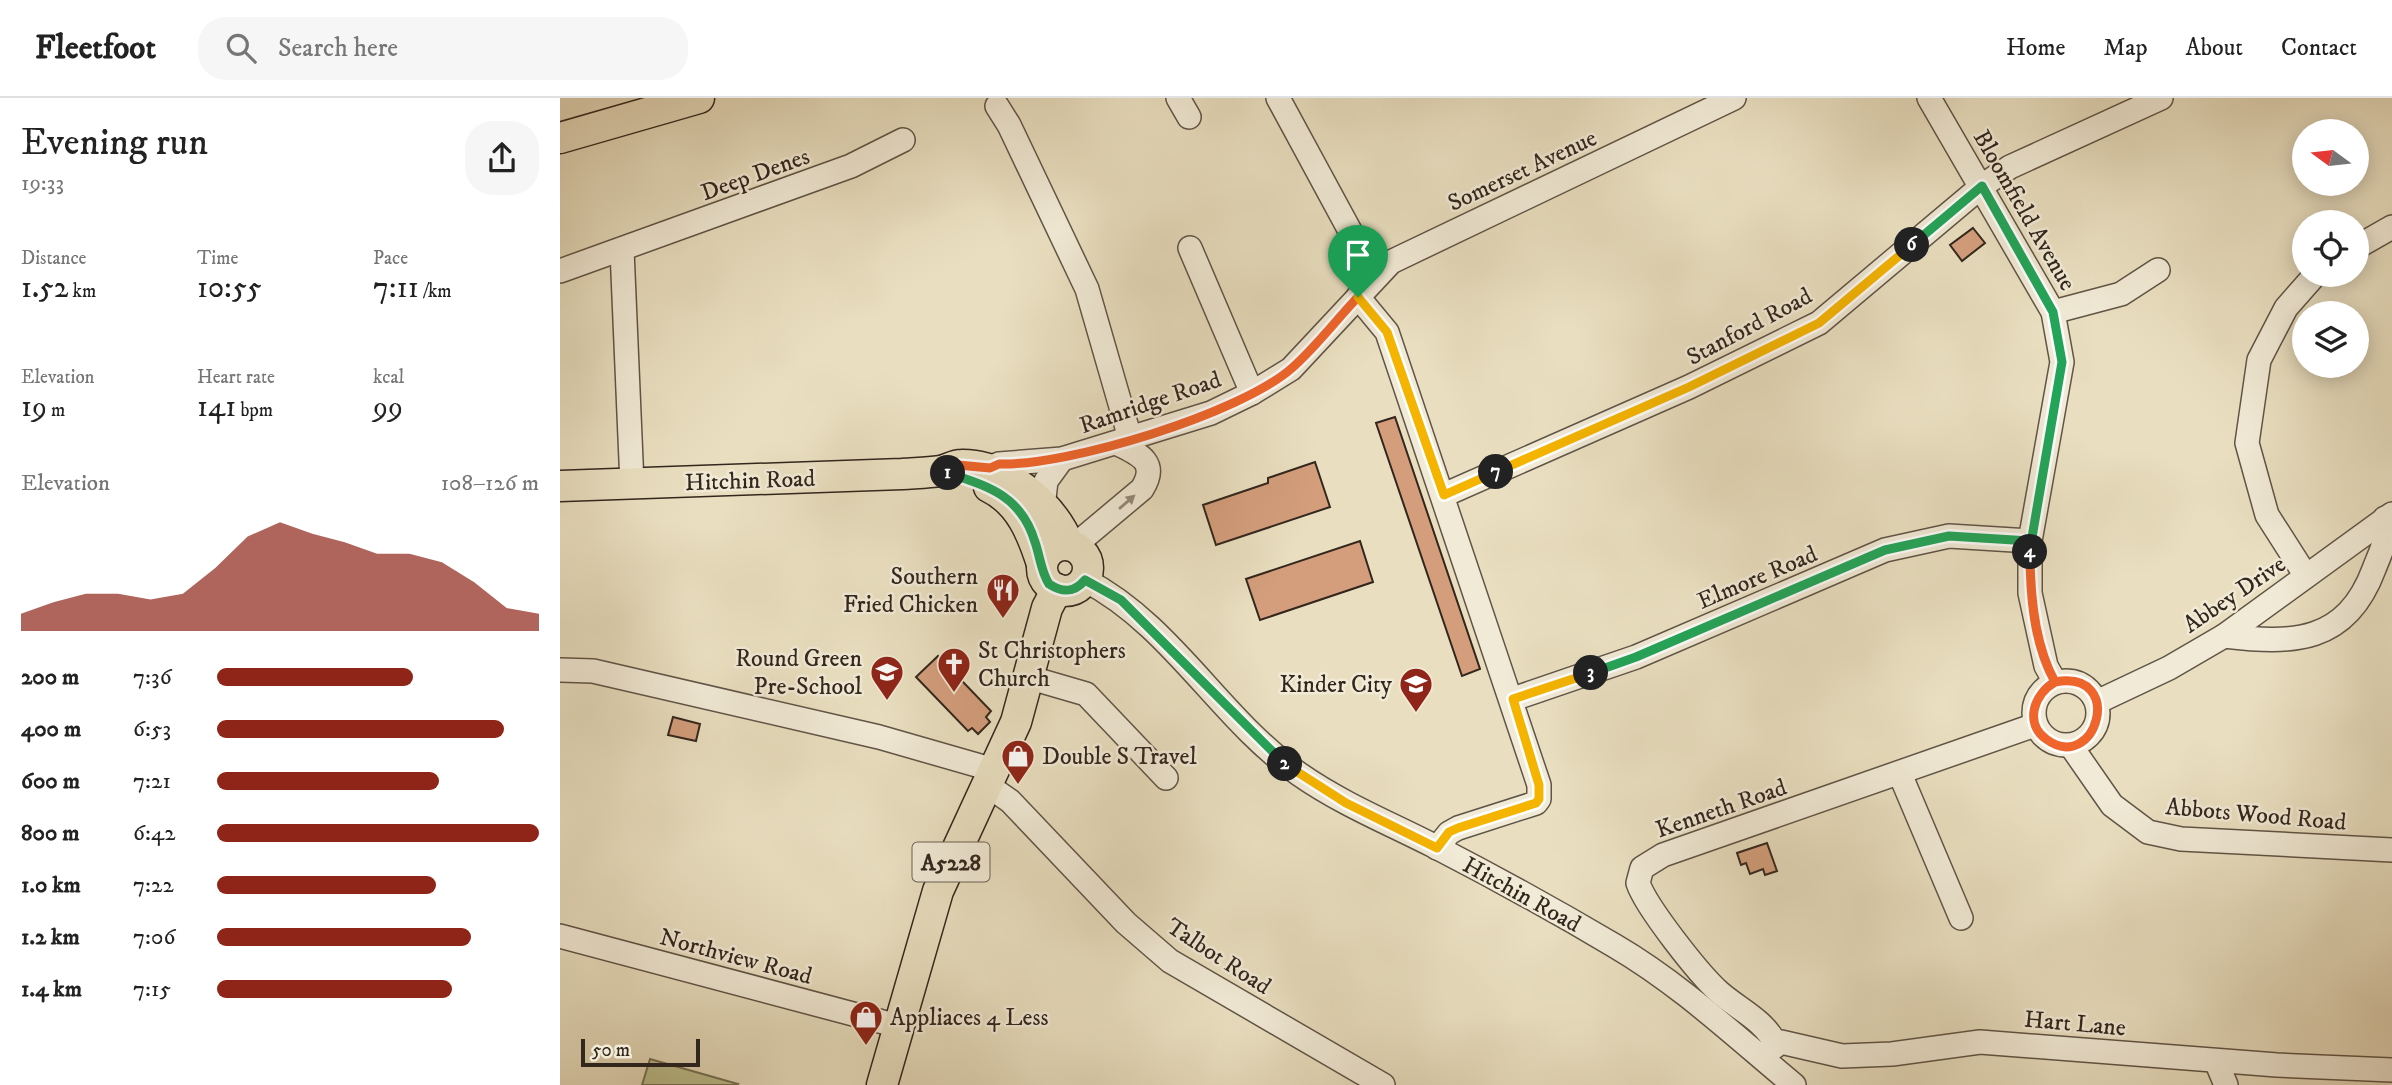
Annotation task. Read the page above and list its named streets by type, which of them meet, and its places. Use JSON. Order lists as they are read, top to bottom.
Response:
{
  "streets": {
    "main road": ["Hitchin Road", "A5228"],
    "street": [
      "Somerset Avenue",
      "Deep Denes",
      "Bloomfield Avenue",
      "Stanford Road",
      "Ramridge Road",
      "Elmore Road",
      "Abbey Drive",
      "Kenneth Road",
      "Abbots Wood Road",
      "Northview Road",
      "Talbot Road",
      "Hart Lane"
    ]
  },
  "crossings": [
    ["Somerset Avenue", "Ramridge Road"],
    ["Bloomfield Avenue", "Stanford Road"],
    ["Bloomfield Avenue", "Elmore Road"],
    ["Bloomfield Avenue", "Abbey Drive"],
    ["Bloomfield Avenue", "Kenneth Road"],
    ["Bloomfield Avenue", "Abbots Wood Road"],
    ["Ramridge Road", "Hitchin Road"],
    ["Hitchin Road", "Kenneth Road"],
    ["Hitchin Road", "A5228"],
    ["Hitchin Road", "Hart Lane"],
    ["Abbey Drive", "Kenneth Road"],
    ["Abbey Drive", "Abbots Wood Road"],
    ["Kenneth Road", "Abbots Wood Road"],
    ["Kenneth Road", "Hart Lane"],
    ["A5228", "Northview Road"],
    ["A5228", "Talbot Road"]
  ],
  "places": {
    "restaurant": ["Southern Fried Chicken"],
    "church": ["St Christophers Church"],
    "school or university": ["Round Green Pre-School", "Kinder City"],
    "shop": ["Double S Travel", "Appliaces 4 Less"]
  },
  "scale_bar": "50 m",
  "north": "left",
  "page": {
    "header": "Fleetfoot",
    "search": "Search here",
    "nav": [
      "Home",
      "Map",
      "About",
      "Contact"
    ],
    "heading": ["Evening run", "19:33"],
    "stats": [
      ["Distance", "1.52 km"],
      ["Time", "10:55"],
      ["Pace", "7:11 /km"],
      ["Elevation", "19 m"],
      ["Heart rate", "141 bpm"],
      ["kcal", "99"]
    ],
    "pins": [
      "6",
      "7",
      "1",
      "4",
      "3",
      "2"
    ],
    "chart": ["Elevation", "108–126 m"],
    "list": [
      {
        "name": "200 m",
        "note": "7:36"
      },
      {
        "name": "400 m",
        "note": "6:53"
      },
      {
        "name": "600 m",
        "note": "7:21"
      },
      {
        "name": "800 m",
        "note": "6:42"
      },
      {
        "name": "1.0 km",
        "note": "7:22"
      },
      {
        "name": "1.2 km",
        "note": "7:06"
      },
      {
        "name": "1.4 km",
        "note": "7:15"
      }
    ],
    "scale": "50 m"
  }
}
